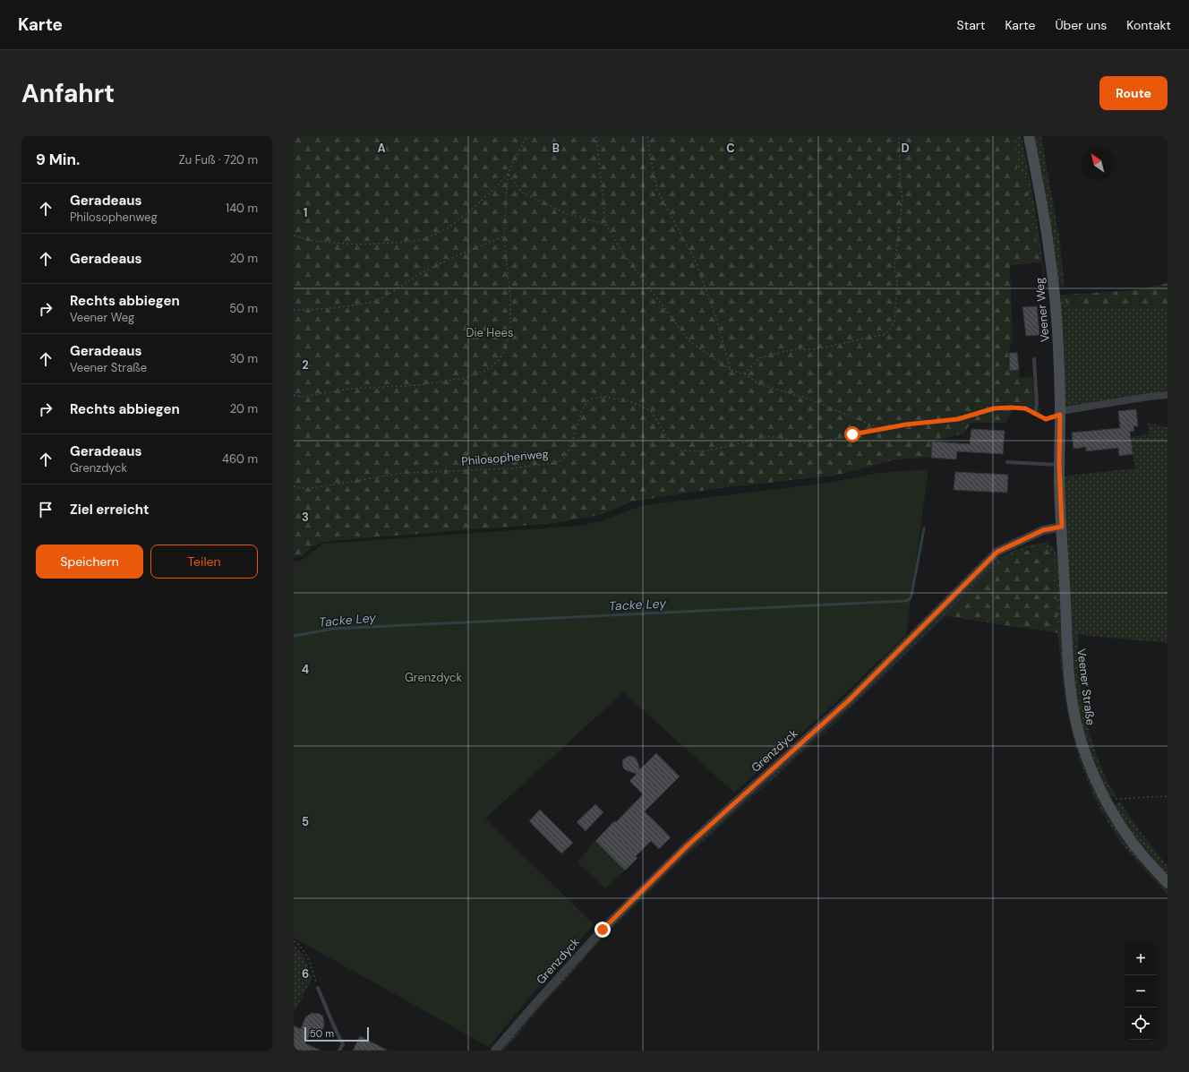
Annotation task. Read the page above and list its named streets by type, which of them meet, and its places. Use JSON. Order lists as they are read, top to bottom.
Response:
{
  "streets": {
    "main road": ["Veener Weg", "Veener Straße"],
    "street": ["Grenzdyck"],
    "path": ["Philosophenweg"]
  },
  "crossings": [
    ["Veener Weg", "Veener Straße"],
    ["Veener Straße", "Grenzdyck"]
  ],
  "water": ["Tacke Ley"],
  "parks": ["Die Hees", "Grenzdyck"],
  "scale_bar": "50 m",
  "north": "top left",
  "page": {
    "header": "Karte",
    "nav": [
      "Start",
      "Karte",
      "Über uns",
      "Kontakt"
    ],
    "buttons": [
      "Route",
      ["Speichern", "Teilen"]
    ],
    "title": "Anfahrt",
    "heading": ["9 Min.", "Zu Fuß · 720 m"],
    "list": [
      ["Geradeaus", "Philosophenweg", "140 m"],
      ["Geradeaus", "20 m"],
      ["Rechts abbiegen", "Veener Weg", "50 m"],
      ["Geradeaus", "Veener Straße", "30 m"],
      ["Rechts abbiegen", "20 m"],
      ["Geradeaus", "Grenzdyck", "460 m"],
      "Ziel erreicht"
    ],
    "map_buttons": ["+", "−"],
    "scale": "50 m"
  },
  "grid": {
    "columns": [
      "A",
      "B",
      "C",
      "D"
    ],
    "rows": [
      "1",
      "2",
      "3",
      "4",
      "5",
      "6"
    ]
  }
}
